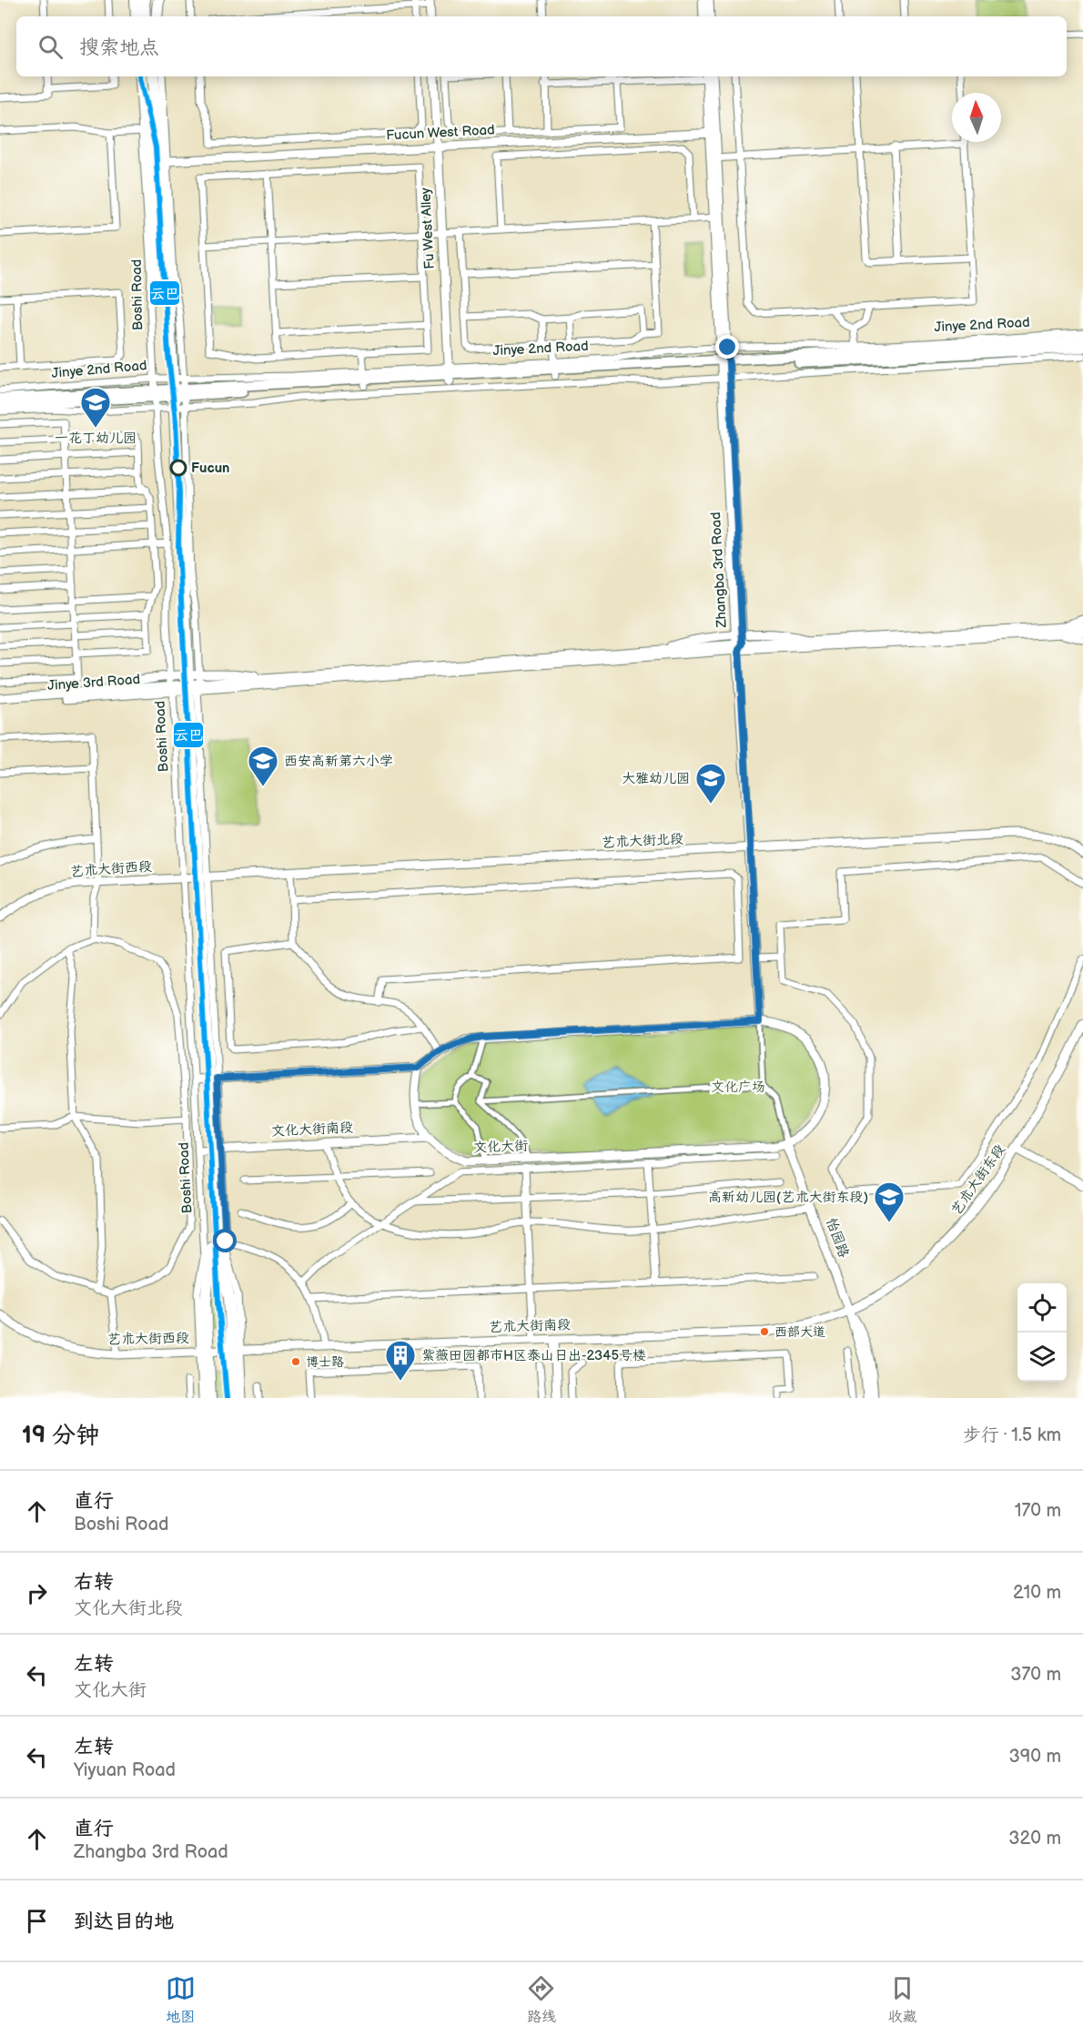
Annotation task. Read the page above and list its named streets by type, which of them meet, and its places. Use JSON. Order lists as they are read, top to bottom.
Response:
{
  "streets": {
    "main road": ["Boshi Road", "Jinye 2nd Road"],
    "street": [
      "Fucun West Road",
      "Fu West Alley",
      "Zhangba 3rd Road",
      "Jinye 3rd Road",
      "艺术大街北段",
      "艺术大街西段",
      "文化大街南段",
      "文化大街",
      "艺术大街东段",
      "怡园路",
      "艺术大街南段"
    ]
  },
  "crossings": [
    ["Fucun West Road", "Fu West Alley"],
    ["Fucun West Road", "Boshi Road"],
    ["Fucun West Road", "Zhangba 3rd Road"],
    ["Fu West Alley", "Jinye 2nd Road"],
    ["Boshi Road", "Jinye 2nd Road"],
    ["Boshi Road", "Jinye 3rd Road"],
    ["Boshi Road", "艺术大街北段"],
    ["Boshi Road", "艺术大街西段"],
    ["Boshi Road", "文化大街南段"],
    ["Boshi Road", "艺术大街南段"],
    ["Jinye 2nd Road", "Zhangba 3rd Road"],
    ["Zhangba 3rd Road", "艺术大街北段"],
    ["艺术大街北段", "艺术大街西段"],
    ["艺术大街西段", "艺术大街南段"],
    ["文化大街南段", "文化大街"],
    ["文化大街", "怡园路"],
    ["艺术大街东段", "怡园路"],
    ["艺术大街东段", "艺术大街南段"],
    ["怡园路", "艺术大街南段"]
  ],
  "parks": ["文化广场"],
  "places": {
    "school or university": [
      "一花丁幼儿园",
      "西安高新第六小学",
      "大雅幼儿园",
      "高新幼儿园(艺术大街东段)"
    ],
    "other": ["Fucun", "西部大道", "博士路"],
    "building": ["紫薇田园都市H区泰山日出-2345号楼"]
  },
  "lines": ["transit line 云巴"],
  "north": "top",
  "page": {
    "search": "搜索地点",
    "heading": ["19 分钟", "步行 · 1.5 km"],
    "list": [
      ["直行", "Boshi Road", "170 m"],
      ["右转", "文化大街北段", "210 m"],
      ["左转", "文化大街", "370 m"],
      ["左转", "Yiyuan Road", "390 m"],
      ["直行", "Zhangba 3rd Road", "320 m"],
      "到达目的地"
    ],
    "nav": ["地图", "路线", "收藏"]
  }
}
